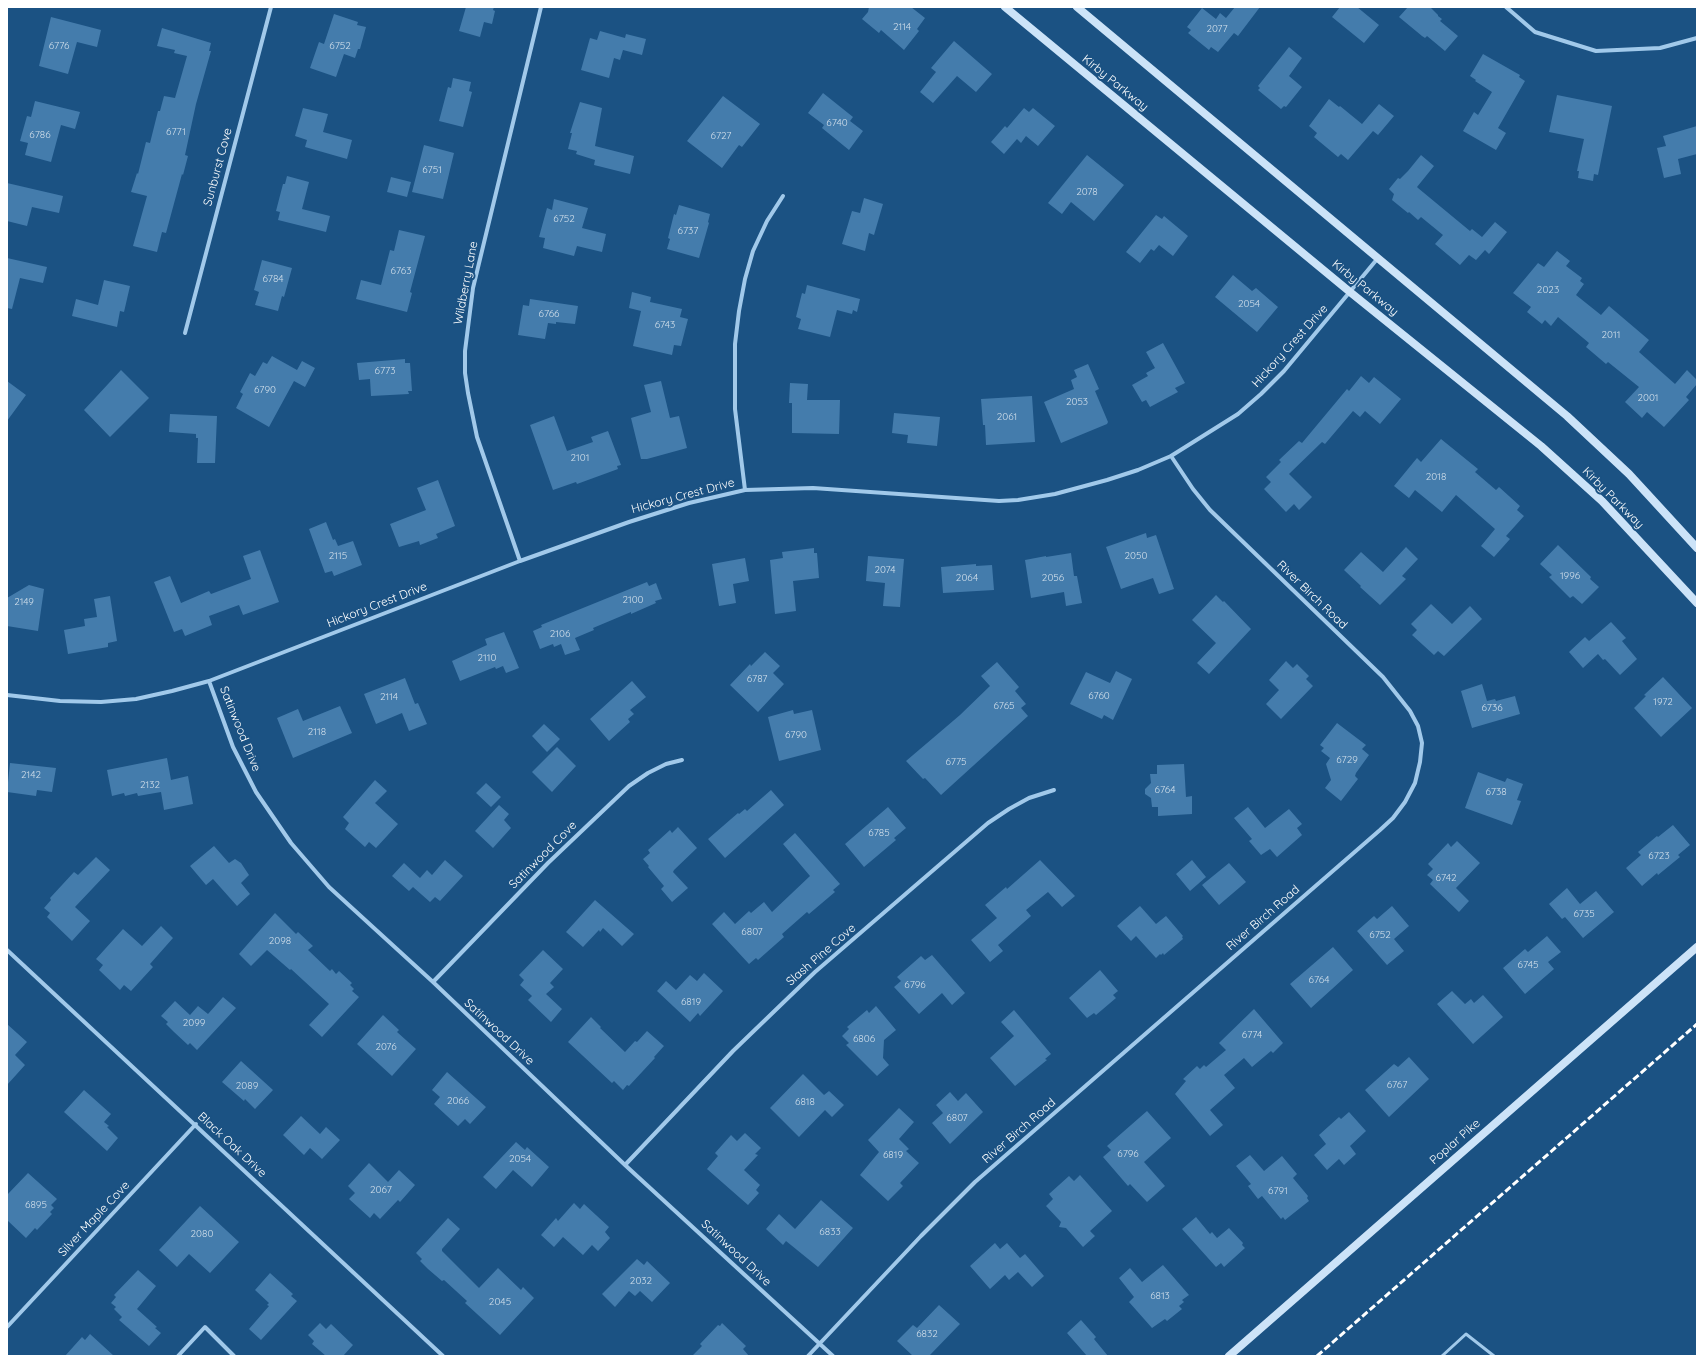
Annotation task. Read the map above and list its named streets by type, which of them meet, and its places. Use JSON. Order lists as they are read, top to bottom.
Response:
{
  "streets": {
    "main road": ["Kirby Parkway", "Poplar Pike"],
    "street": [
      "Sunburst Cove",
      "Wildberry Lane",
      "Hickory Crest Drive",
      "River Birch Road",
      "Satinwood Drive",
      "Satinwood Cove",
      "Slash Pine Cove",
      "Black Oak Drive",
      "Silver Maple Cove"
    ]
  },
  "crossings": [
    ["Kirby Parkway", "Hickory Crest Drive"],
    ["Wildberry Lane", "Hickory Crest Drive"],
    ["Hickory Crest Drive", "River Birch Road"],
    ["Hickory Crest Drive", "Satinwood Drive"],
    ["River Birch Road", "Satinwood Drive"],
    ["Satinwood Drive", "Satinwood Cove"],
    ["Satinwood Drive", "Slash Pine Cove"],
    ["Black Oak Drive", "Silver Maple Cove"]
  ],
  "house_numbers": [
    "2114",
    "2077",
    "6776",
    "6752",
    "6740",
    "6771",
    "6786",
    "6727",
    "6751",
    "2078",
    "6752",
    "6737",
    "6763",
    "6784",
    "2023",
    "2054",
    "6766",
    "6743",
    "2011",
    "6773",
    "6790",
    "2001",
    "2053",
    "2061",
    "2101",
    "2018",
    "2115",
    "2050",
    "2074",
    "1996",
    "2064",
    "2056",
    "2100",
    "2149",
    "2106",
    "2110",
    "6787",
    "6760",
    "2114",
    "1972",
    "6765",
    "6736",
    "2118",
    "6790",
    "6729",
    "6775",
    "2142",
    "2132",
    "6764",
    "6738",
    "6785",
    "6723",
    "6742",
    "6735",
    "6807",
    "6752",
    "2098",
    "6745",
    "6764",
    "6796",
    "6819",
    "2099",
    "6774",
    "6806",
    "2076",
    "6767",
    "2089",
    "2066",
    "6818",
    "6807",
    "6796",
    "6819",
    "2054",
    "2067",
    "6791",
    "6895",
    "6833",
    "2080",
    "2032",
    "6813",
    "2045",
    "6832"
  ]
}
